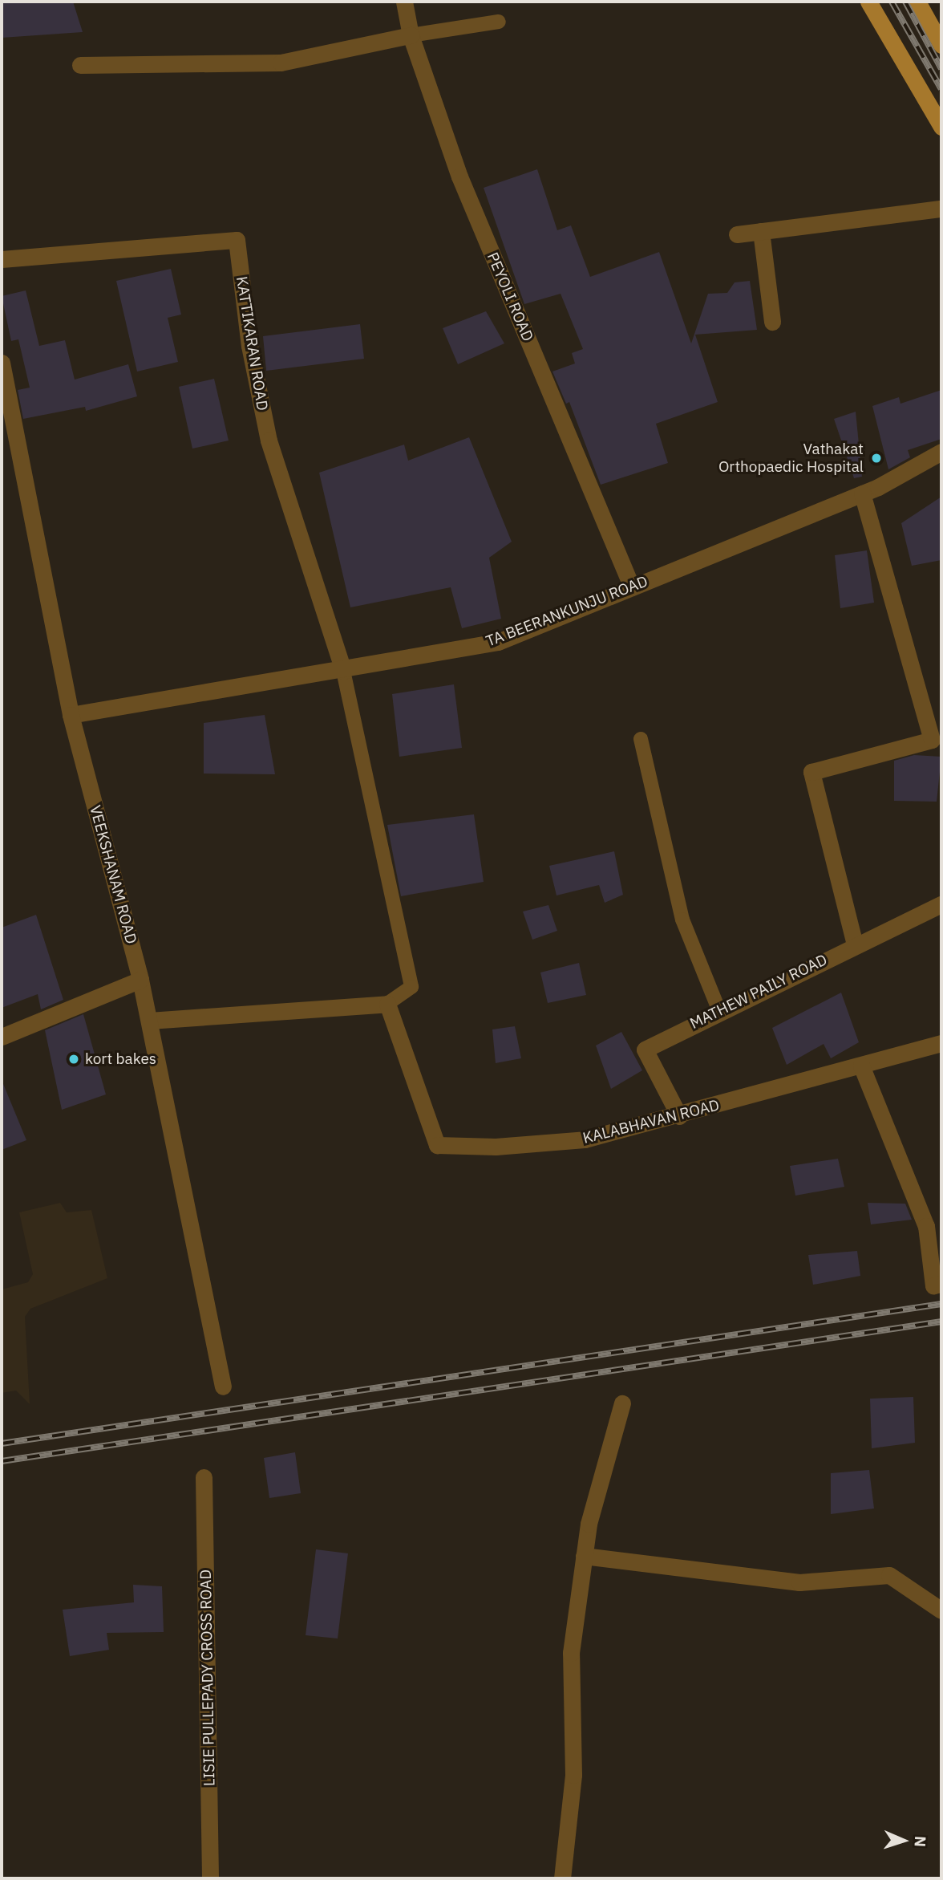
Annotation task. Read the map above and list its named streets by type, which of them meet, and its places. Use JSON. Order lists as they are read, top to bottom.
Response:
{
  "streets": {
    "street": [
      "PEYOLI ROAD",
      "KATTIKARAN ROAD",
      "TA BEERANKUNJU ROAD",
      "VEEKSHANAM ROAD",
      "MATHEW PAILY ROAD",
      "KALABHAVAN ROAD",
      "LISIE PULLEPADY CROSS ROAD"
    ]
  },
  "crossings": [
    ["PEYOLI ROAD", "TA BEERANKUNJU ROAD"],
    ["KATTIKARAN ROAD", "TA BEERANKUNJU ROAD"],
    ["TA BEERANKUNJU ROAD", "VEEKSHANAM ROAD"],
    ["MATHEW PAILY ROAD", "KALABHAVAN ROAD"]
  ],
  "places": ["Vathakat Orthopaedic Hospital", "kort bakes"],
  "north": "right"
}
